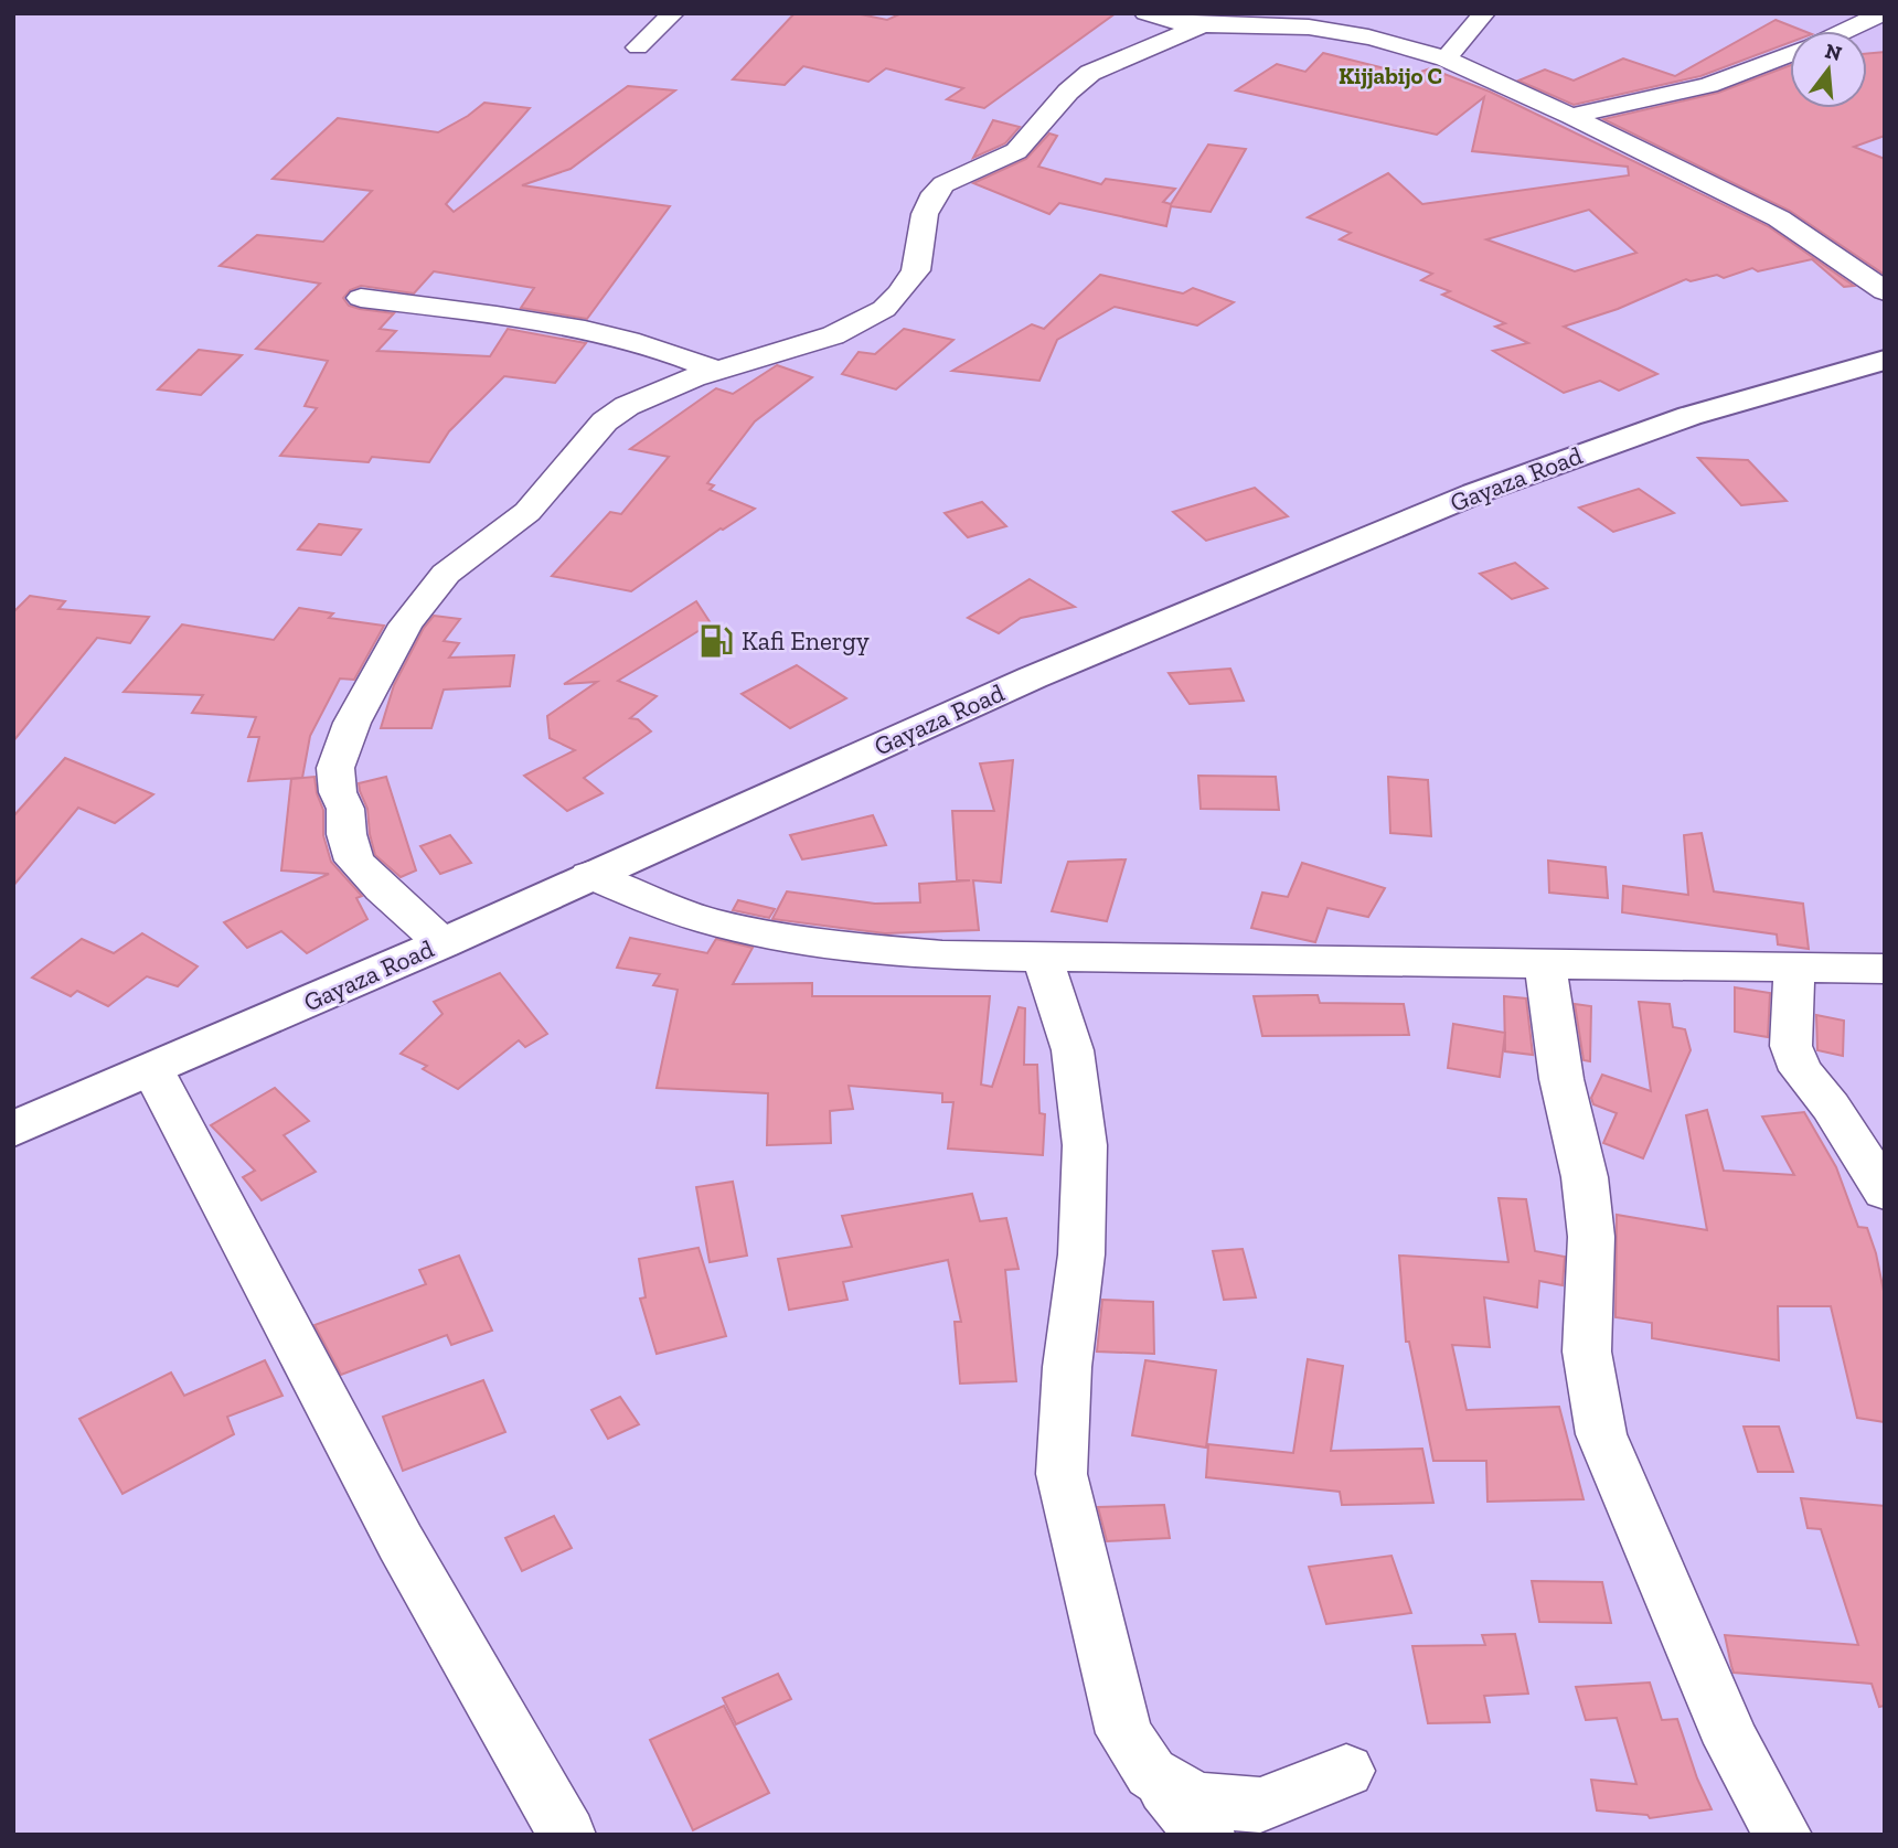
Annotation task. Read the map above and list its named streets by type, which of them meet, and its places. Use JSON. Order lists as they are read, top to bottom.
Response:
{
  "streets": {
    "main road": ["Gayaza Road"]
  },
  "districts": ["Kijjabijo C"],
  "places": {
    "fuel station": ["Kafi Energy"]
  },
  "north": "top"
}
